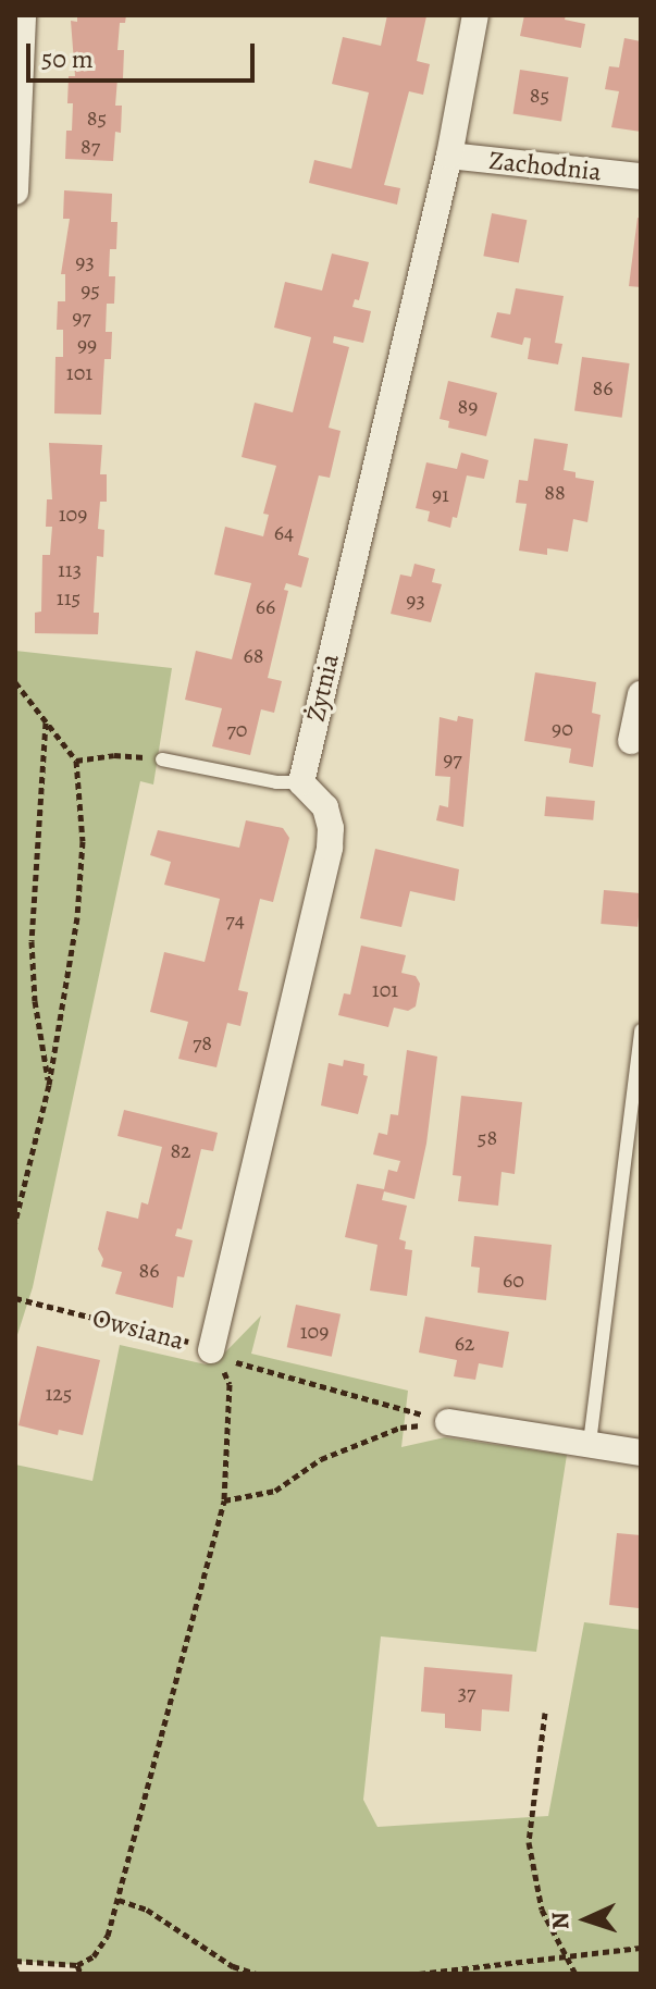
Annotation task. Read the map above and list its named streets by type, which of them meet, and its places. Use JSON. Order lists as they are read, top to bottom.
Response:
{
  "streets": {
    "street": ["Zachodnia", "Żytnia"],
    "path": ["Owsiana"]
  },
  "crossings": [
    ["Zachodnia", "Żytnia"]
  ],
  "house_numbers": [
    "85",
    "85",
    "87",
    "93",
    "95",
    "97",
    "99",
    "101",
    "86",
    "89",
    "88",
    "91",
    "109",
    "64",
    "113",
    "115",
    "93",
    "66",
    "68",
    "90",
    "70",
    "97",
    "74",
    "101",
    "78",
    "58",
    "82",
    "86",
    "60",
    "109",
    "62",
    "125",
    "37"
  ],
  "scale_bar": "50 m",
  "north": "left"
}
